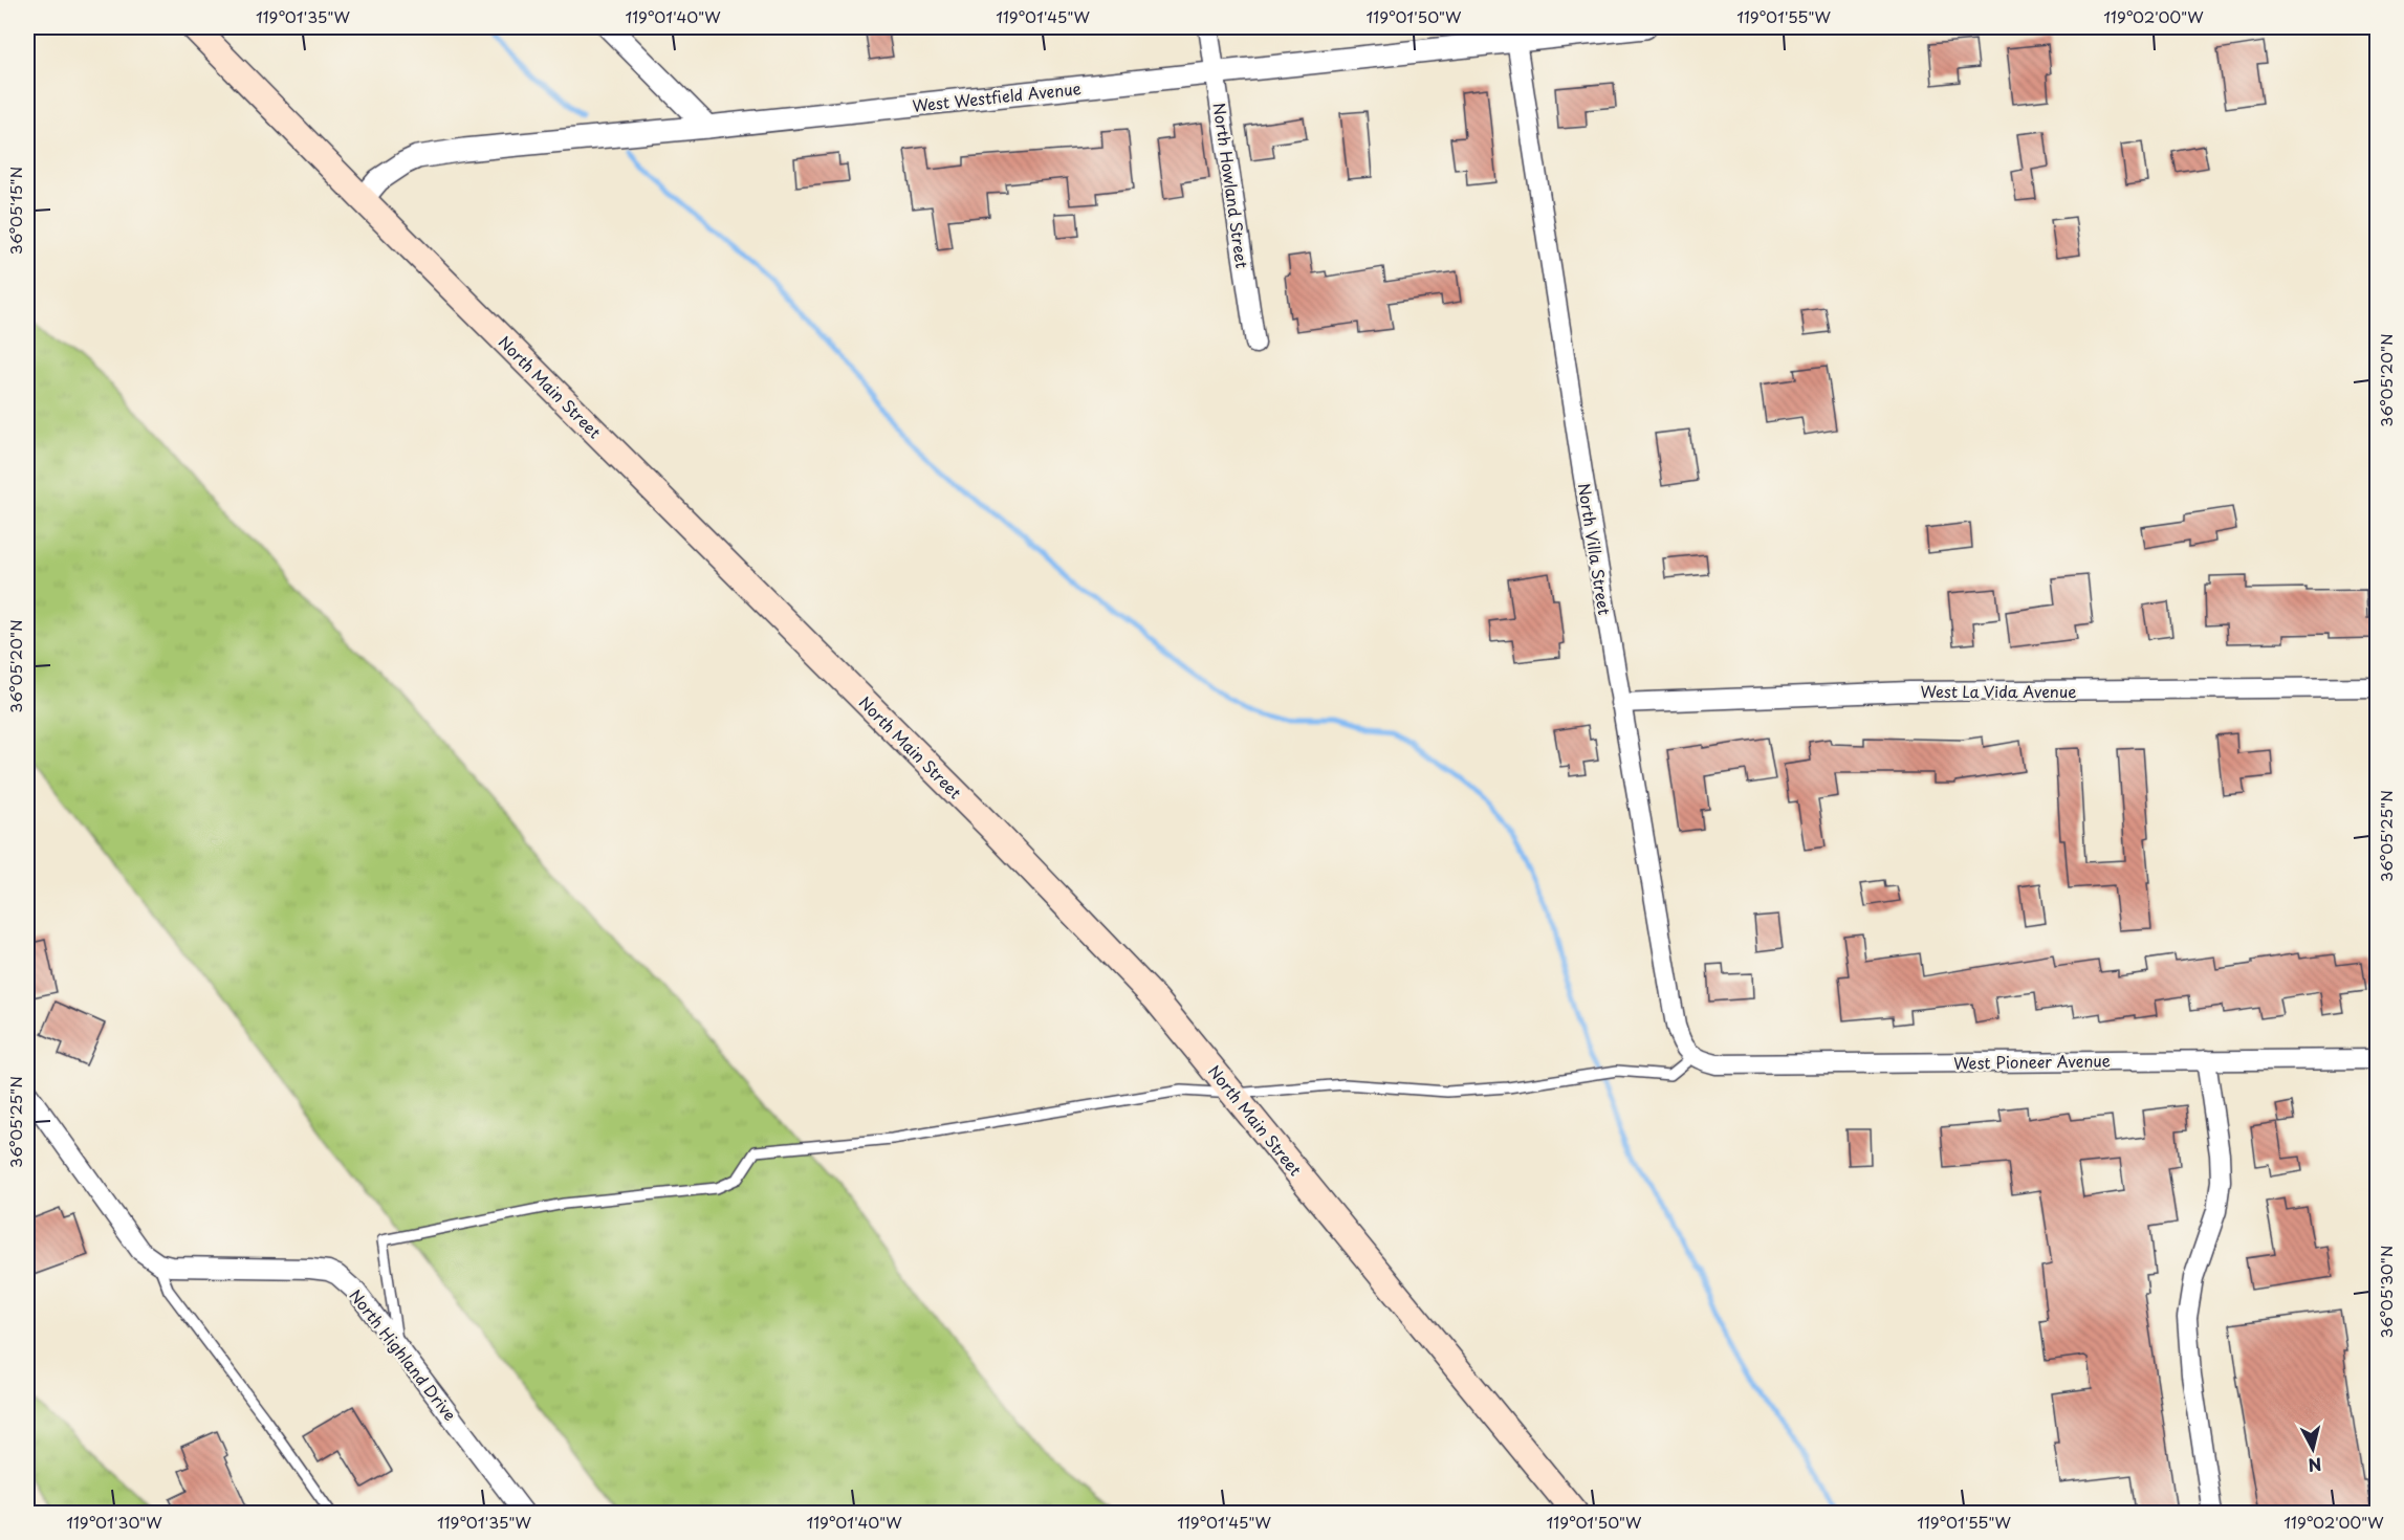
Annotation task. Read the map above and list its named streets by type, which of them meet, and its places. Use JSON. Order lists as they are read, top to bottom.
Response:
{
  "streets": {
    "main road": ["North Main Street"],
    "street": [
      "West Westfield Avenue",
      "North Howland Street",
      "North Villa Street",
      "West La Vida Avenue",
      "West Pioneer Avenue",
      "North Highland Drive"
    ]
  },
  "crossings": [
    ["West Westfield Avenue", "North Howland Street"],
    ["West Westfield Avenue", "North Main Street"],
    ["West Westfield Avenue", "North Villa Street"],
    ["North Villa Street", "West La Vida Avenue"],
    ["North Villa Street", "West Pioneer Avenue"]
  ],
  "north": "bottom",
  "coordinates": [
    "119°01'35\"W",
    "119°01'40\"W",
    "119°01'45\"W",
    "119°01'50\"W",
    "119°01'55\"W",
    "119°02'00\"W",
    "36°05'15\"N",
    "36°05'20\"N",
    "36°05'25\"N",
    "36°05'30\"N",
    "119°01'30\"W"
  ]
}
